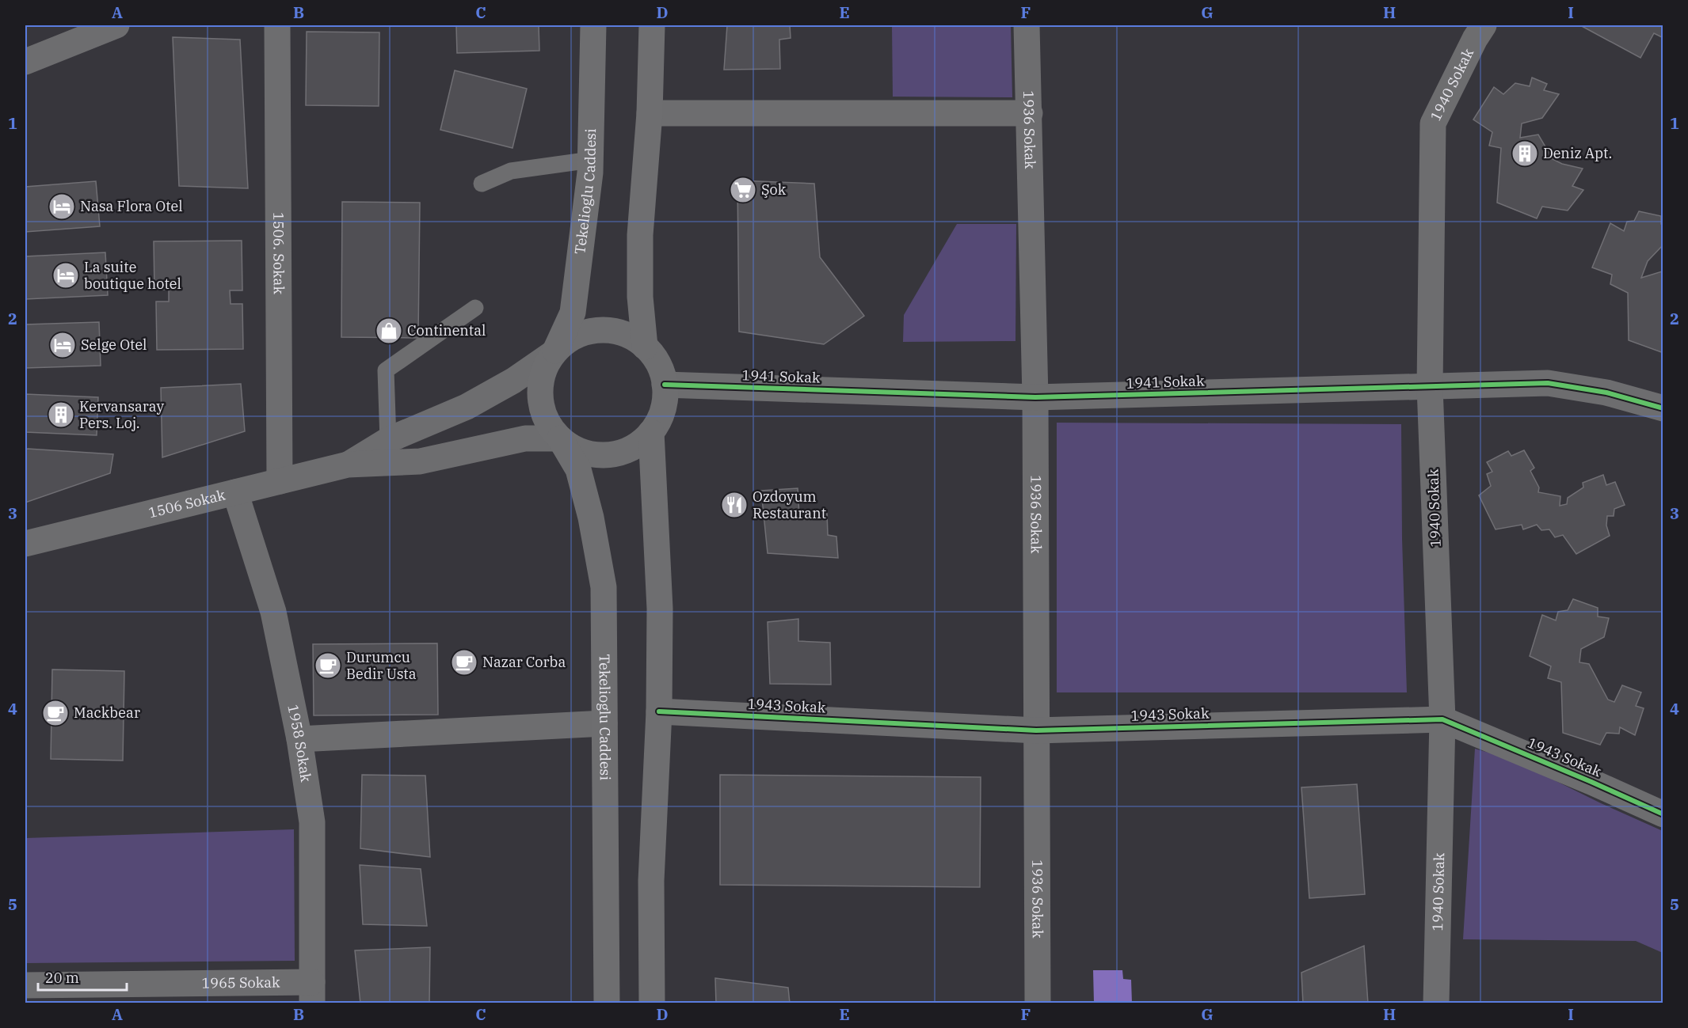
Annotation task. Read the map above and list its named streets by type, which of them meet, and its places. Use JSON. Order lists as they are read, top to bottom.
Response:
{
  "streets": {
    "main road": ["Tekelioglu Caddesi"],
    "street": [
      "1940 Sokak",
      "1936 Sokak",
      "1506. Sokak",
      "1941 Sokak",
      "1506 Sokak",
      "1943 Sokak",
      "1958 Sokak",
      "1965 Sokak"
    ]
  },
  "crossings": [
    ["1940 Sokak", "1941 Sokak"],
    ["1940 Sokak", "1943 Sokak"],
    ["1936 Sokak", "1941 Sokak"],
    ["1936 Sokak", "1943 Sokak"],
    ["Tekelioglu Caddesi", "1941 Sokak"],
    ["Tekelioglu Caddesi", "1506 Sokak"],
    ["1506. Sokak", "1506 Sokak"],
    ["1941 Sokak", "1506 Sokak"],
    ["1506 Sokak", "1958 Sokak"],
    ["1958 Sokak", "1965 Sokak"]
  ],
  "places": {
    "building": ["Deniz Apt.", "Kervansaray Pers. Loj."],
    "supermarket": ["Şok"],
    "hotel": ["Nasa Flora Otel", "La suite boutique hotel", "Selge Otel"],
    "shop": ["Continental"],
    "restaurant": ["Ozdoyum Restaurant"],
    "cafe": ["Nazar Corba", "Durumcu Bedir Usta", "Mackbear"]
  },
  "scale_bar": "20 m",
  "grid": {
    "columns": [
      "A",
      "B",
      "C",
      "D",
      "E",
      "F",
      "G",
      "H",
      "I"
    ],
    "rows": [
      "1",
      "2",
      "3",
      "4",
      "5"
    ]
  }
}
